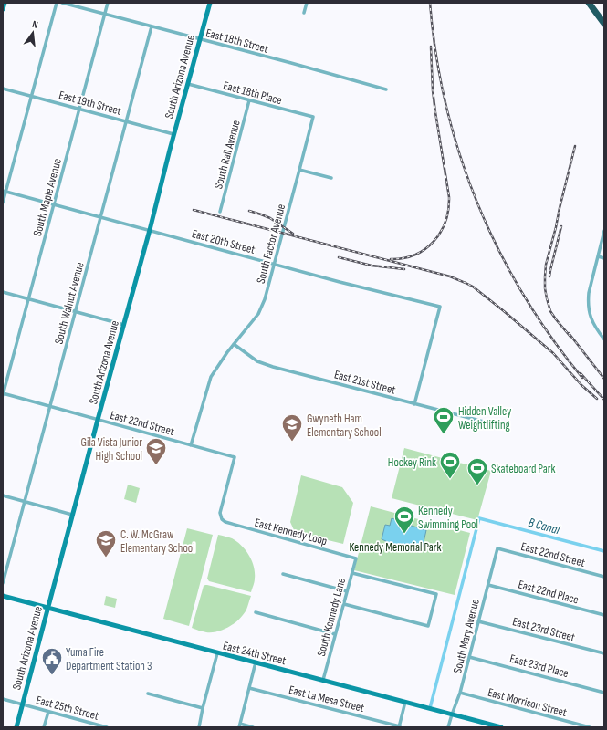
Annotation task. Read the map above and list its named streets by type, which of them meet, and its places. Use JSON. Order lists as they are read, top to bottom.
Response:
{
  "streets": {
    "street": [
      "East 18th Street",
      "South Arizona Avenue",
      "East 18th Place",
      "East 19th Street",
      "South Rail Avenue",
      "South Maple Avenue",
      "East 20th Street",
      "South Factor Avenue",
      "South Walnut Avenue",
      "East 21st Street",
      "East 22nd Street",
      "East Kennedy Loop",
      "East 22nd Place",
      "South Kennedy Lane",
      "East 23rd Street",
      "South Mary Avenue",
      "East 24th Street",
      "East 23rd Place",
      "East La Mesa Street",
      "East Morrison Street",
      "East 25th Street"
    ]
  },
  "crossings": [
    ["East 18th Street", "South Arizona Avenue"],
    ["East 18th Street", "South Maple Avenue"],
    ["East 18th Street", "South Walnut Avenue"],
    ["South Arizona Avenue", "East 18th Place"],
    ["South Arizona Avenue", "East 19th Street"],
    ["South Arizona Avenue", "East 20th Street"],
    ["South Arizona Avenue", "East 22nd Street"],
    ["South Arizona Avenue", "East 24th Street"],
    ["South Arizona Avenue", "East 25th Street"],
    ["East 18th Place", "South Rail Avenue"],
    ["East 18th Place", "South Factor Avenue"],
    ["East 19th Street", "South Maple Avenue"],
    ["East 19th Street", "South Walnut Avenue"],
    ["South Maple Avenue", "East 20th Street"],
    ["South Maple Avenue", "East 22nd Street"],
    ["East 20th Street", "South Factor Avenue"],
    ["East 20th Street", "South Walnut Avenue"],
    ["East 20th Street", "East 21st Street"],
    ["South Factor Avenue", "East 21st Street"],
    ["South Factor Avenue", "East 22nd Street"],
    ["South Walnut Avenue", "East 22nd Street"],
    ["East 22nd Street", "East Kennedy Loop"],
    ["East 22nd Street", "South Mary Avenue"],
    ["East Kennedy Loop", "South Kennedy Lane"],
    ["East 22nd Place", "South Mary Avenue"],
    ["South Kennedy Lane", "East 24th Street"],
    ["East 23rd Street", "South Mary Avenue"],
    ["South Mary Avenue", "East 24th Street"],
    ["South Mary Avenue", "East 23rd Place"],
    ["South Mary Avenue", "East Morrison Street"]
  ],
  "water": ["B Canal"],
  "parks": ["Kennedy Memorial Park"],
  "places": {
    "sports": [
      "Hidden Valley Weightlifting",
      "Hockey Rink",
      "Skateboard Park",
      "Kennedy Swimming Pool"
    ],
    "school or university": ["Gwyneth Ham Elementary School", "Gila Vista Junior High School", "C. W. McGraw Elementary School"],
    "public building": ["Yuma Fire Department Station 3"]
  },
  "north": "top"
}
